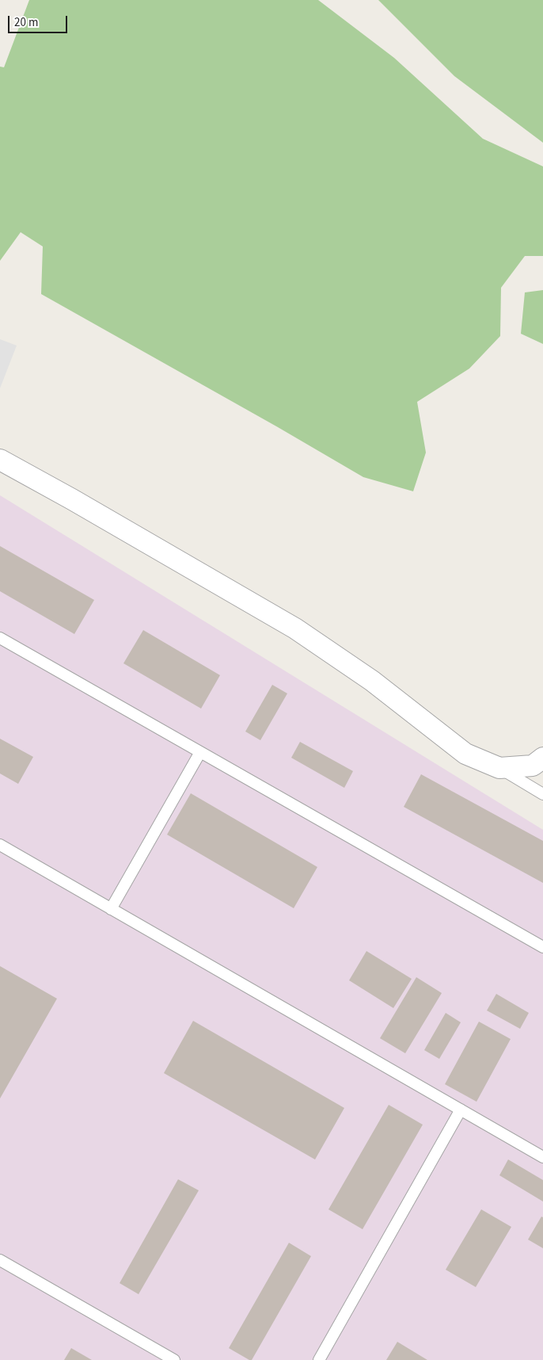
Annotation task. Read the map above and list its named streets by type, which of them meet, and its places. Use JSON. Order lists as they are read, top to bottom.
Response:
{
  "scale_bar": "20 m"
}
